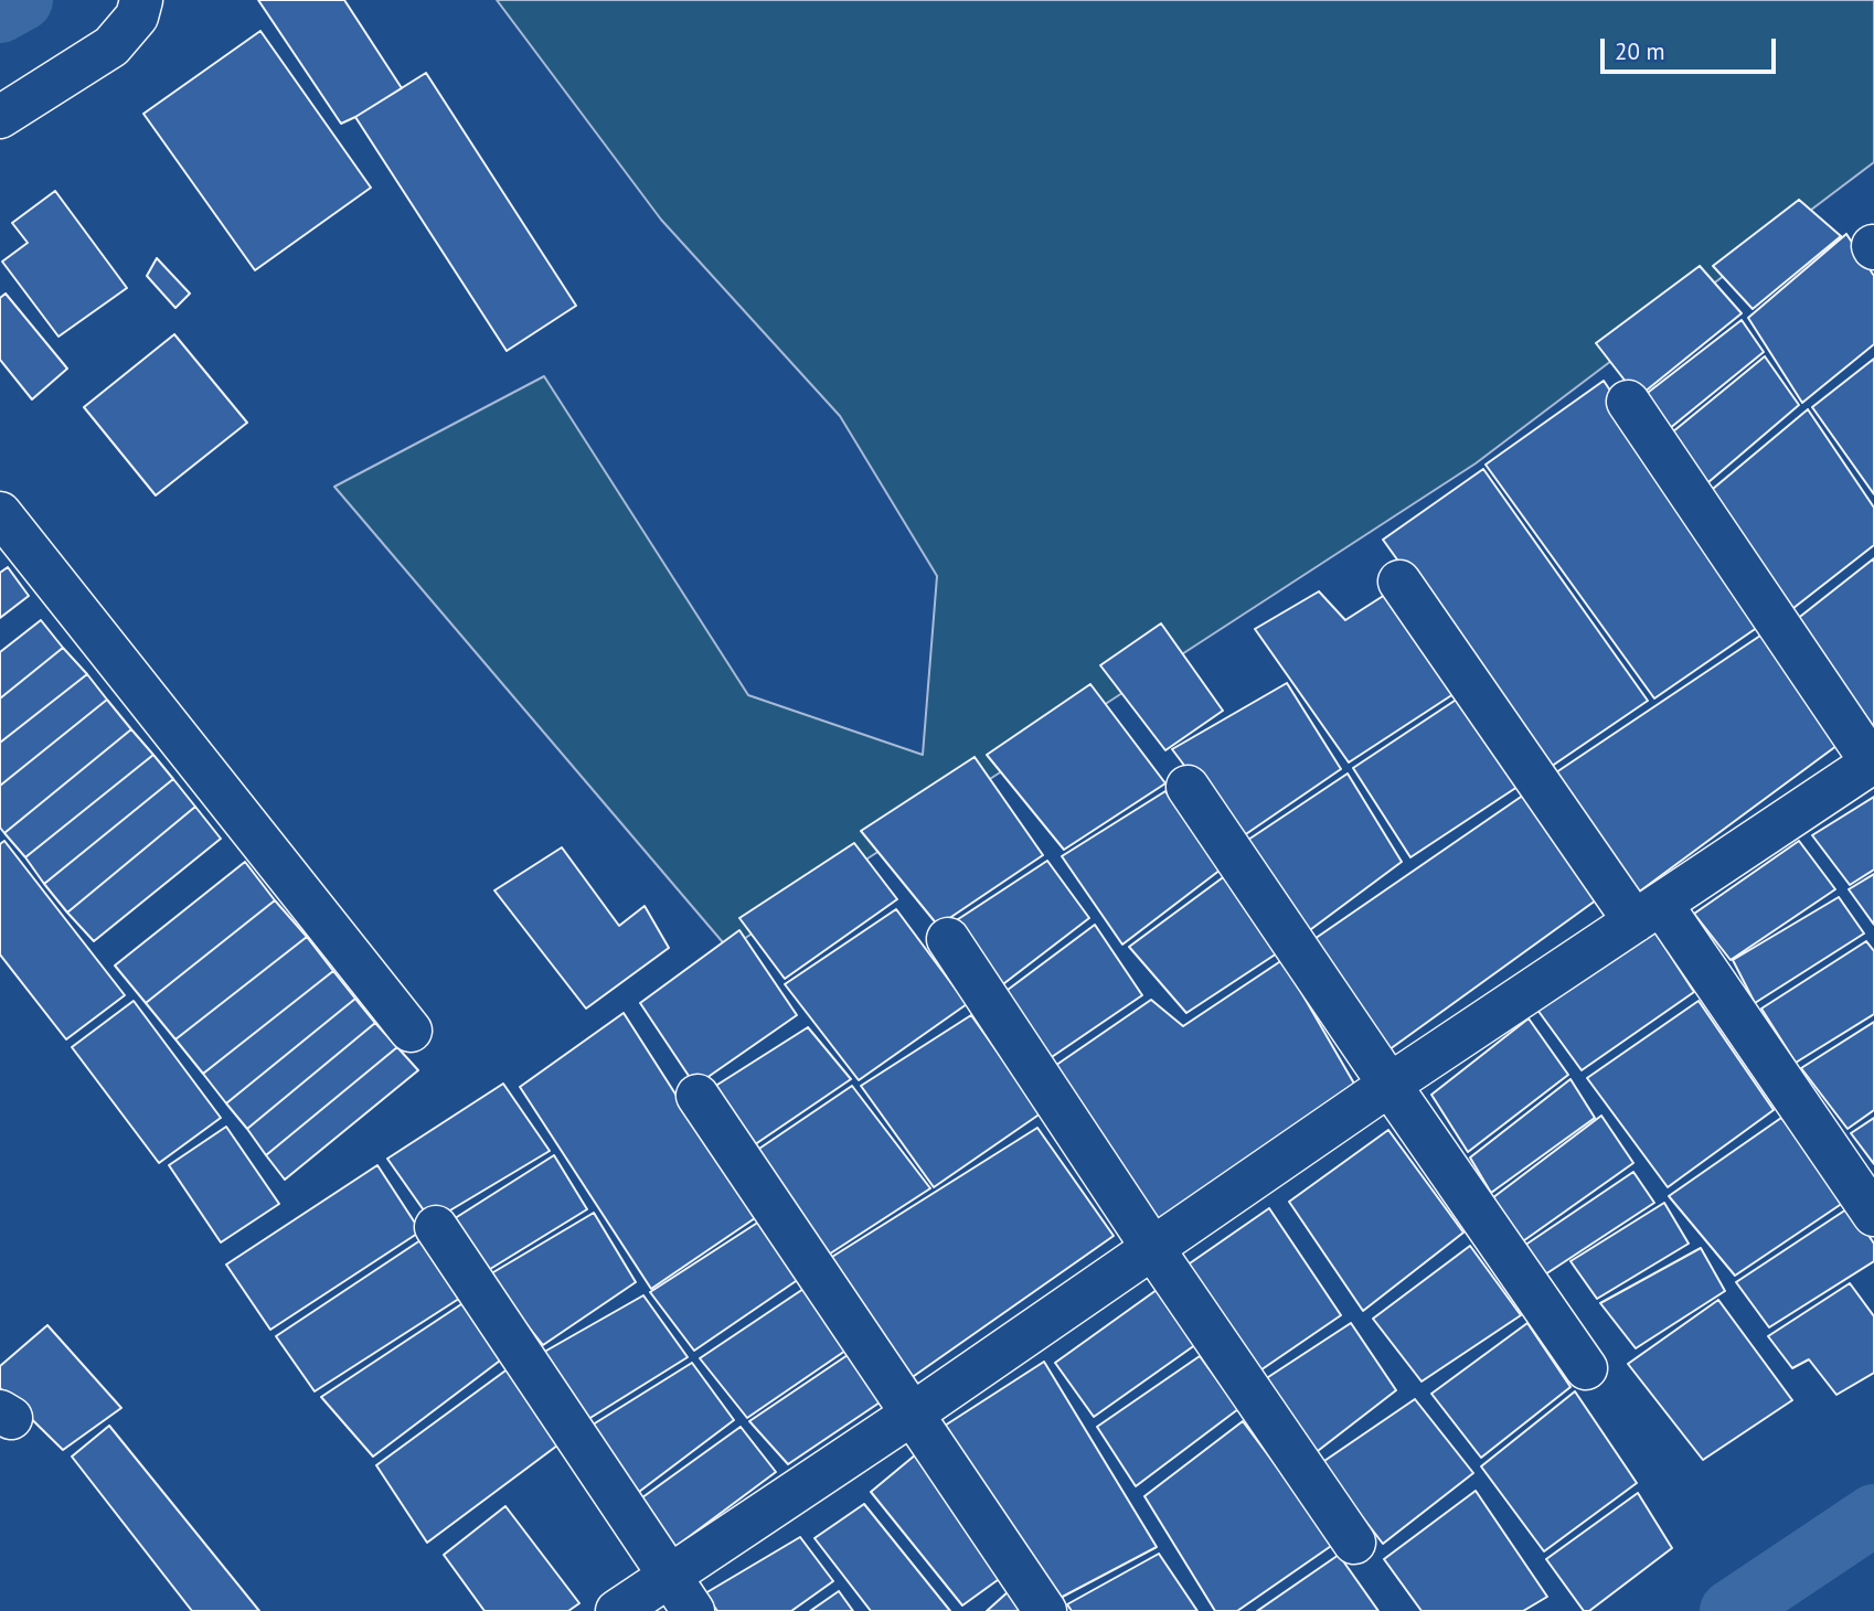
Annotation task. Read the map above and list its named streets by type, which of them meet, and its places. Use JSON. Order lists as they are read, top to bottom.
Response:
{
  "scale_bar": "20 m"
}
